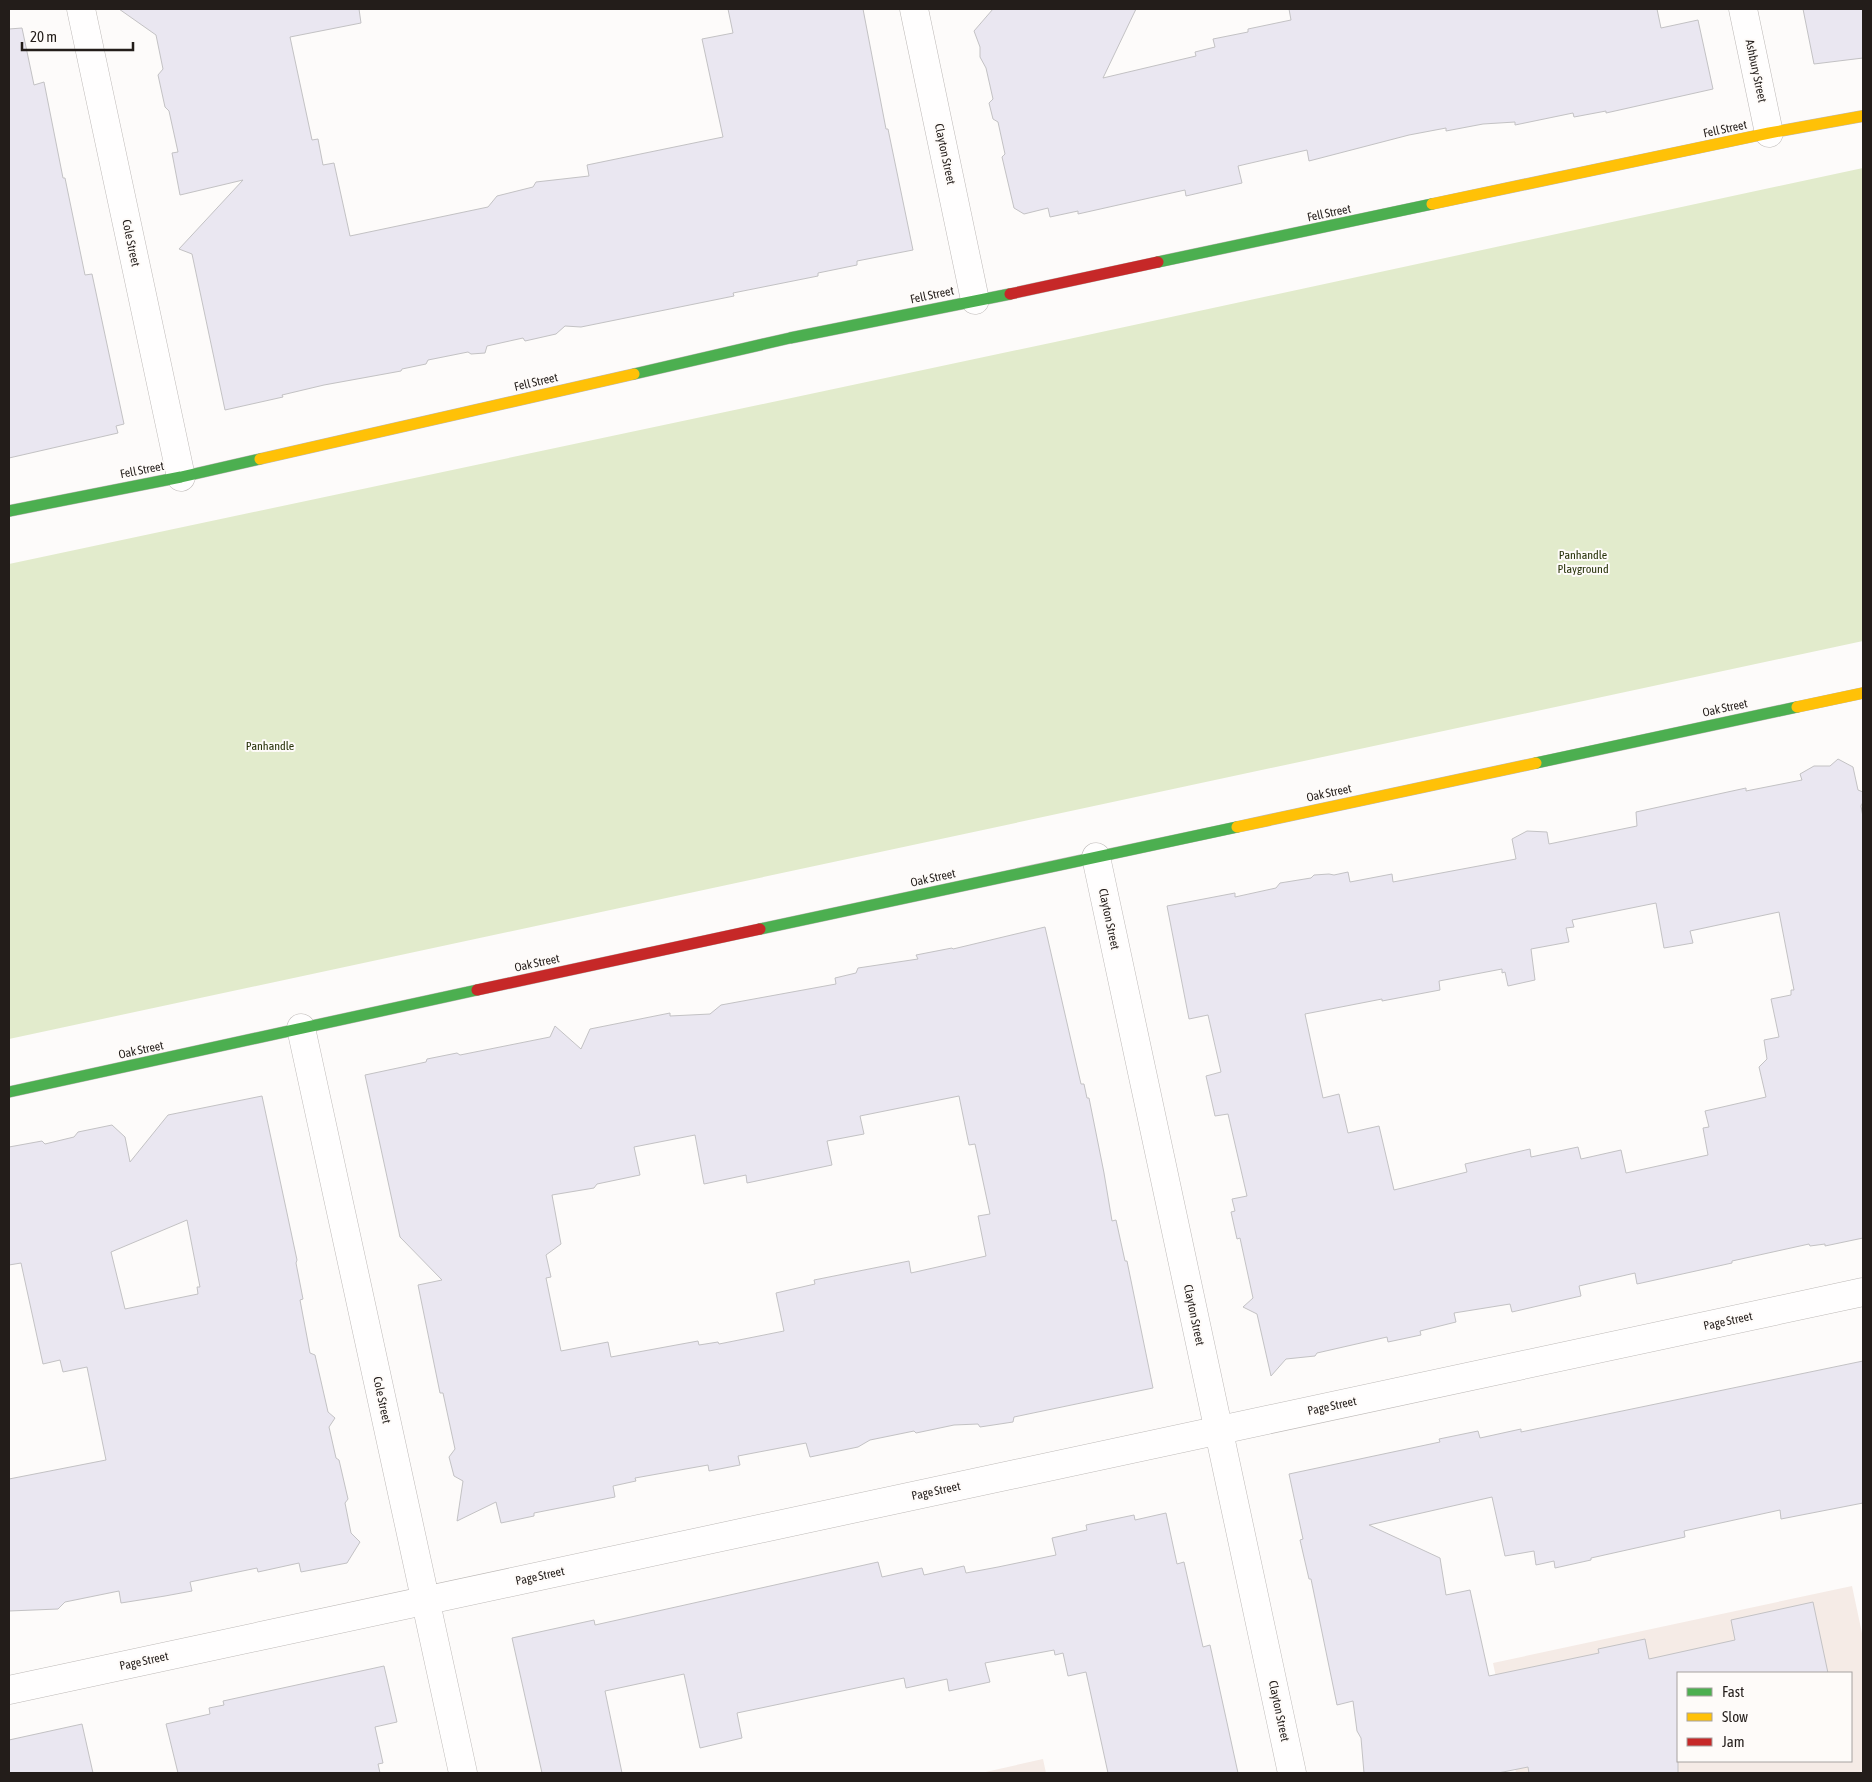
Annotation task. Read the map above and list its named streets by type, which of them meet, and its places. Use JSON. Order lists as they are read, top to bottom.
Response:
{
  "streets": {
    "main road": ["Fell Street", "Oak Street"],
    "street": [
      "Ashbury Street",
      "Clayton Street",
      "Cole Street",
      "Page Street"
    ]
  },
  "crossings": [
    ["Ashbury Street", "Fell Street"],
    ["Fell Street", "Clayton Street"],
    ["Fell Street", "Cole Street"],
    ["Clayton Street", "Oak Street"],
    ["Clayton Street", "Page Street"],
    ["Cole Street", "Oak Street"],
    ["Cole Street", "Page Street"]
  ],
  "parks": ["Panhandle Playground", "Panhandle"],
  "legend": ["Fast", "Slow", "Jam"],
  "scale_bar": "20 m"
}
